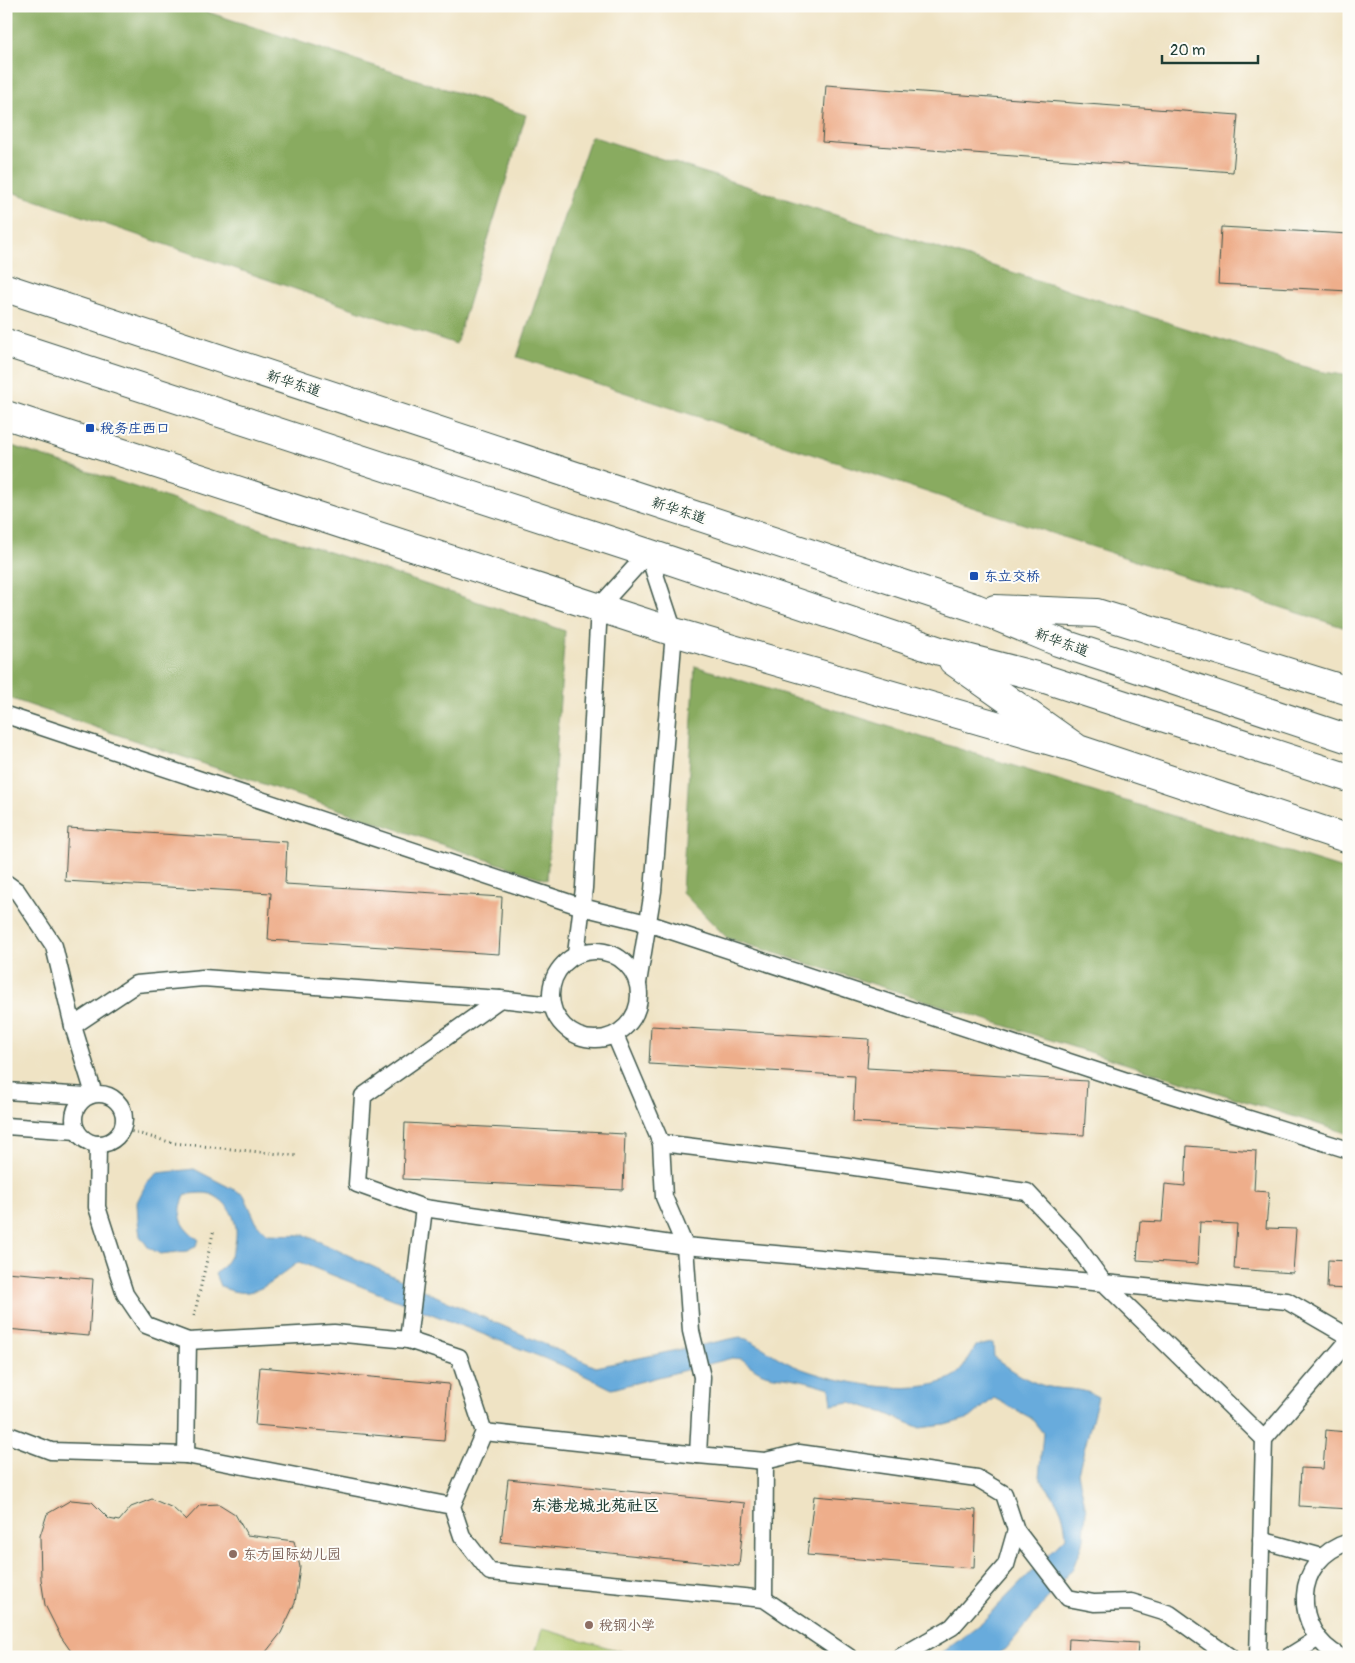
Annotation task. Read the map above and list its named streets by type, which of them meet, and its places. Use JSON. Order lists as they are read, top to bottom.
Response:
{
  "streets": {
    "main road": ["新华东道"]
  },
  "districts": ["东港龙城北苑社区"],
  "places": {
    "transit": ["税务庄西口", "东立交桥"],
    "other": ["东方国际幼儿园", "税钢小学"]
  },
  "scale_bar": "20 m"
}
